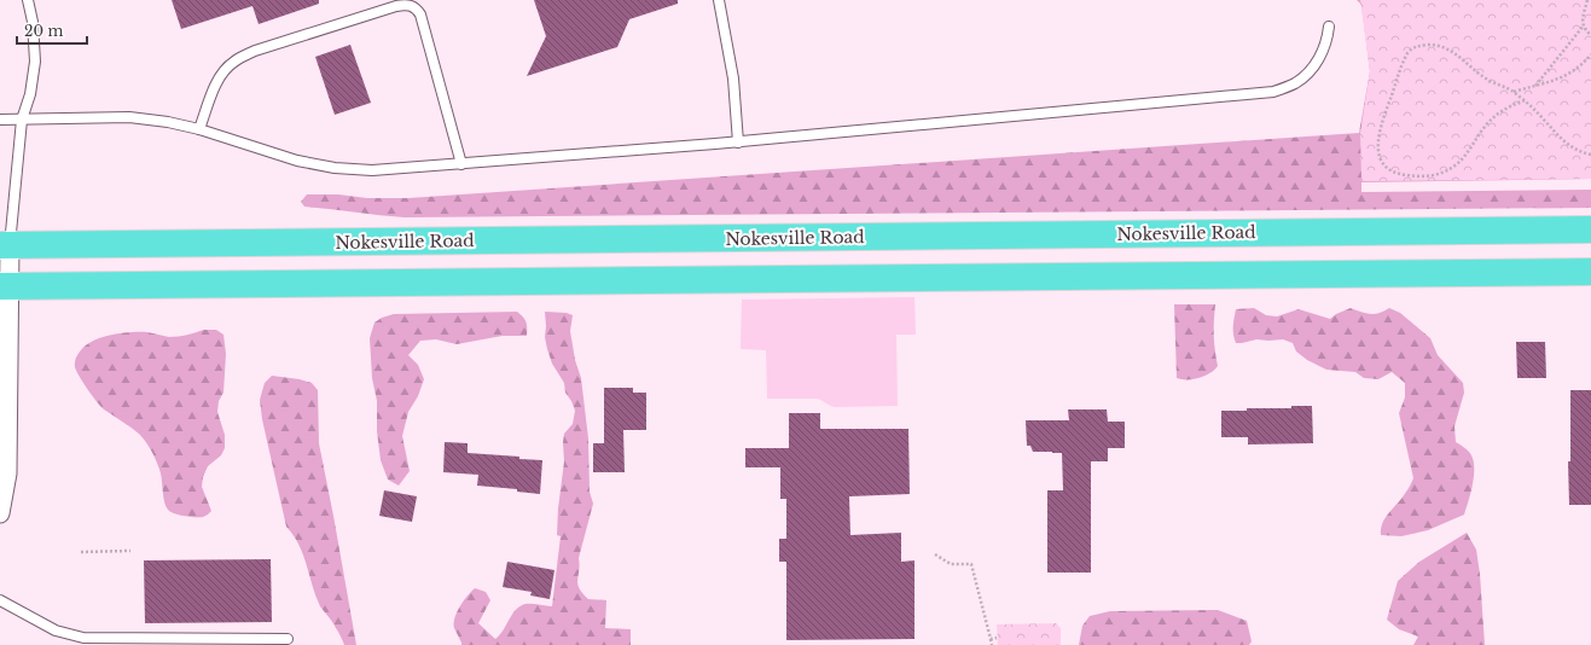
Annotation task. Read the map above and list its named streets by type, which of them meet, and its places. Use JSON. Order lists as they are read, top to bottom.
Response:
{
  "streets": {
    "highway": ["Nokesville Road"]
  },
  "scale_bar": "20 m"
}
